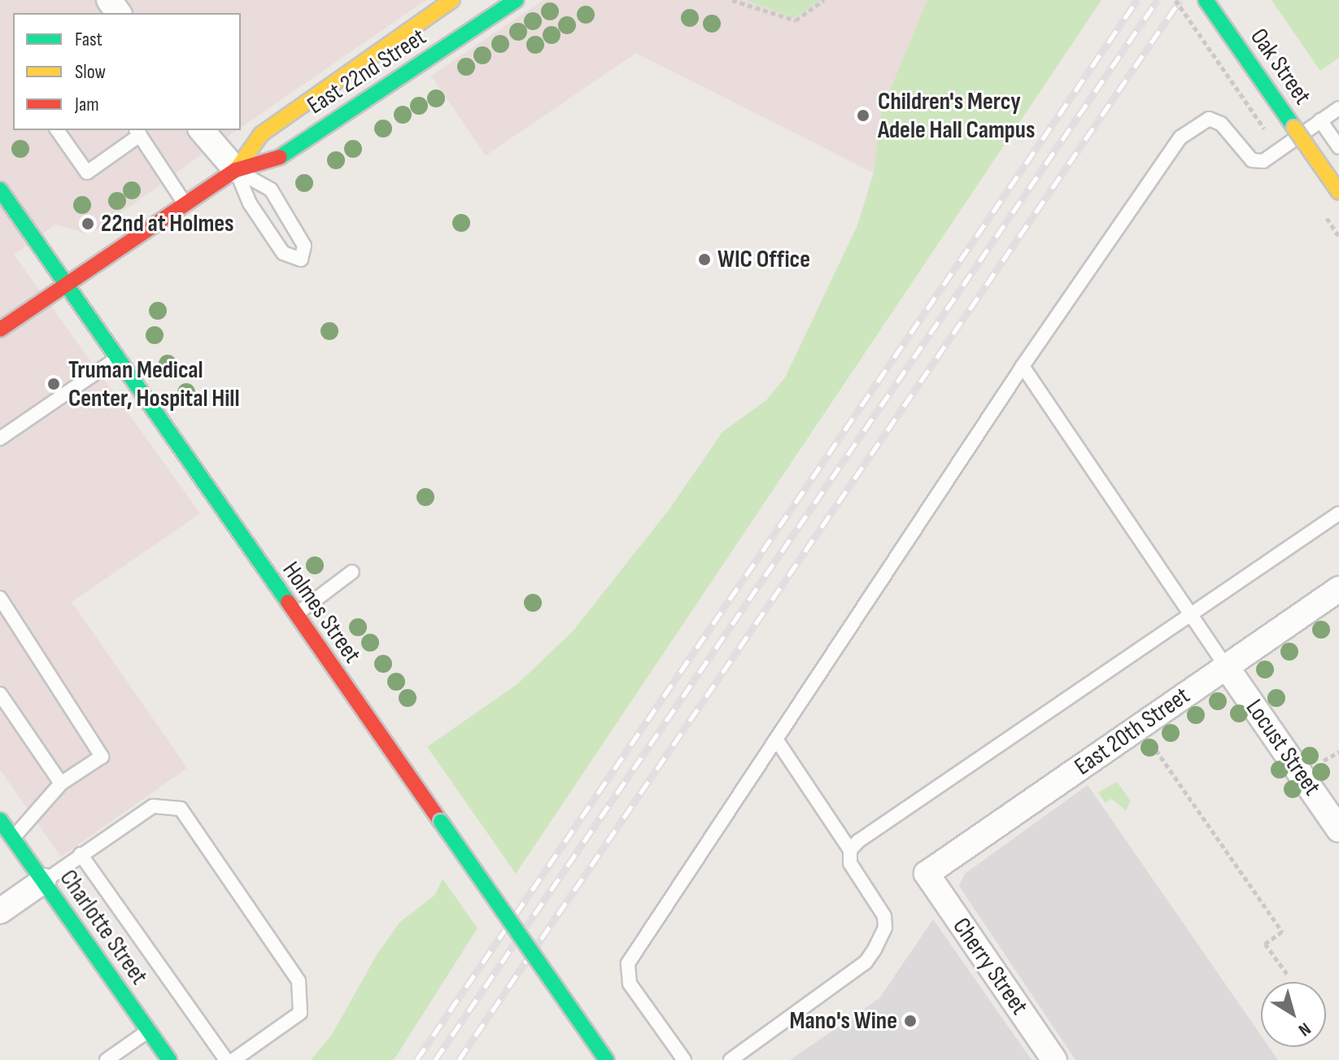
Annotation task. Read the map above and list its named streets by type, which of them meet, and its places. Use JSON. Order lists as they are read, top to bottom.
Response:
{
  "streets": {
    "street": [
      "Oak Street",
      "East 22nd Street",
      "Holmes Street",
      "East 20th Street",
      "Locust Street",
      "Charlotte Street",
      "Cherry Street"
    ]
  },
  "crossings": [
    ["East 22nd Street", "Holmes Street"],
    ["East 20th Street", "Locust Street"],
    ["East 20th Street", "Cherry Street"]
  ],
  "places": [
    "Children's Mercy Adele Hall Campus",
    "22nd at Holmes",
    "WIC Office",
    "Truman Medical Center, Hospital Hill",
    "Mano's Wine"
  ],
  "legend": ["Fast", "Slow", "Jam"],
  "north": "bottom right"
}
